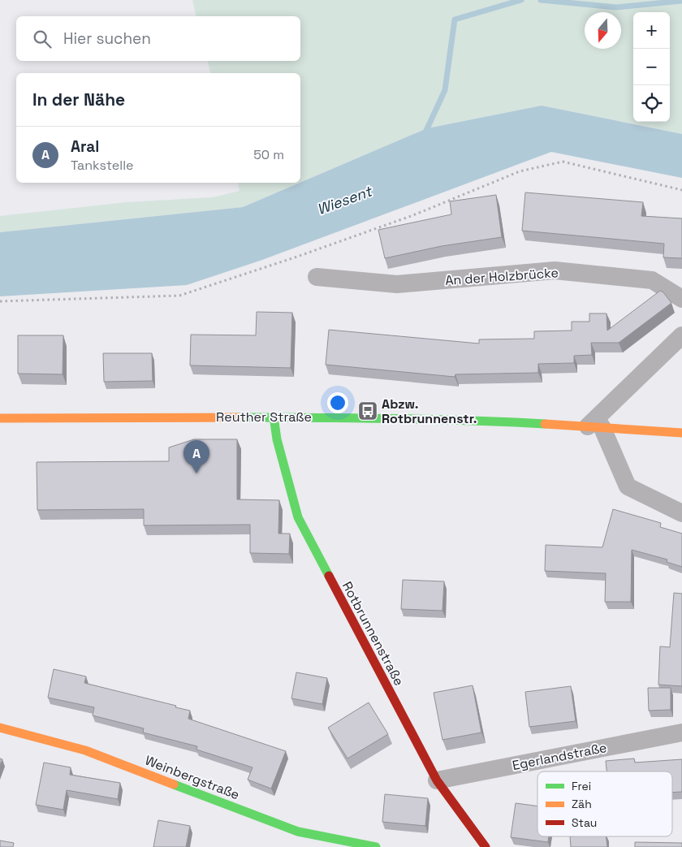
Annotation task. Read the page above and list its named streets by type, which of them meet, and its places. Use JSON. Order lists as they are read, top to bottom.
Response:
{
  "streets": {
    "street": [
      "An der Holzbrücke",
      "Reuther Straße",
      "Rotbrunnenstraße",
      "Egerlandstraße",
      "Weinbergstraße"
    ]
  },
  "crossings": [
    ["Reuther Straße", "Rotbrunnenstraße"],
    ["Rotbrunnenstraße", "Egerlandstraße"]
  ],
  "water": ["Wiesent"],
  "places": {
    "bus stop": ["Abzw. Rotbrunnenstr."]
  },
  "legend": ["Frei", "Zäh", "Stau"],
  "north": "bottom",
  "page": {
    "map_buttons": ["+", "−"],
    "search": "Hier suchen",
    "heading": "In der Nähe",
    "list": [
      {
        "mark": "A",
        "name": "Aral",
        "note": "Tankstelle",
        "value": "50 m"
      }
    ],
    "pins": "A"
  }
}
